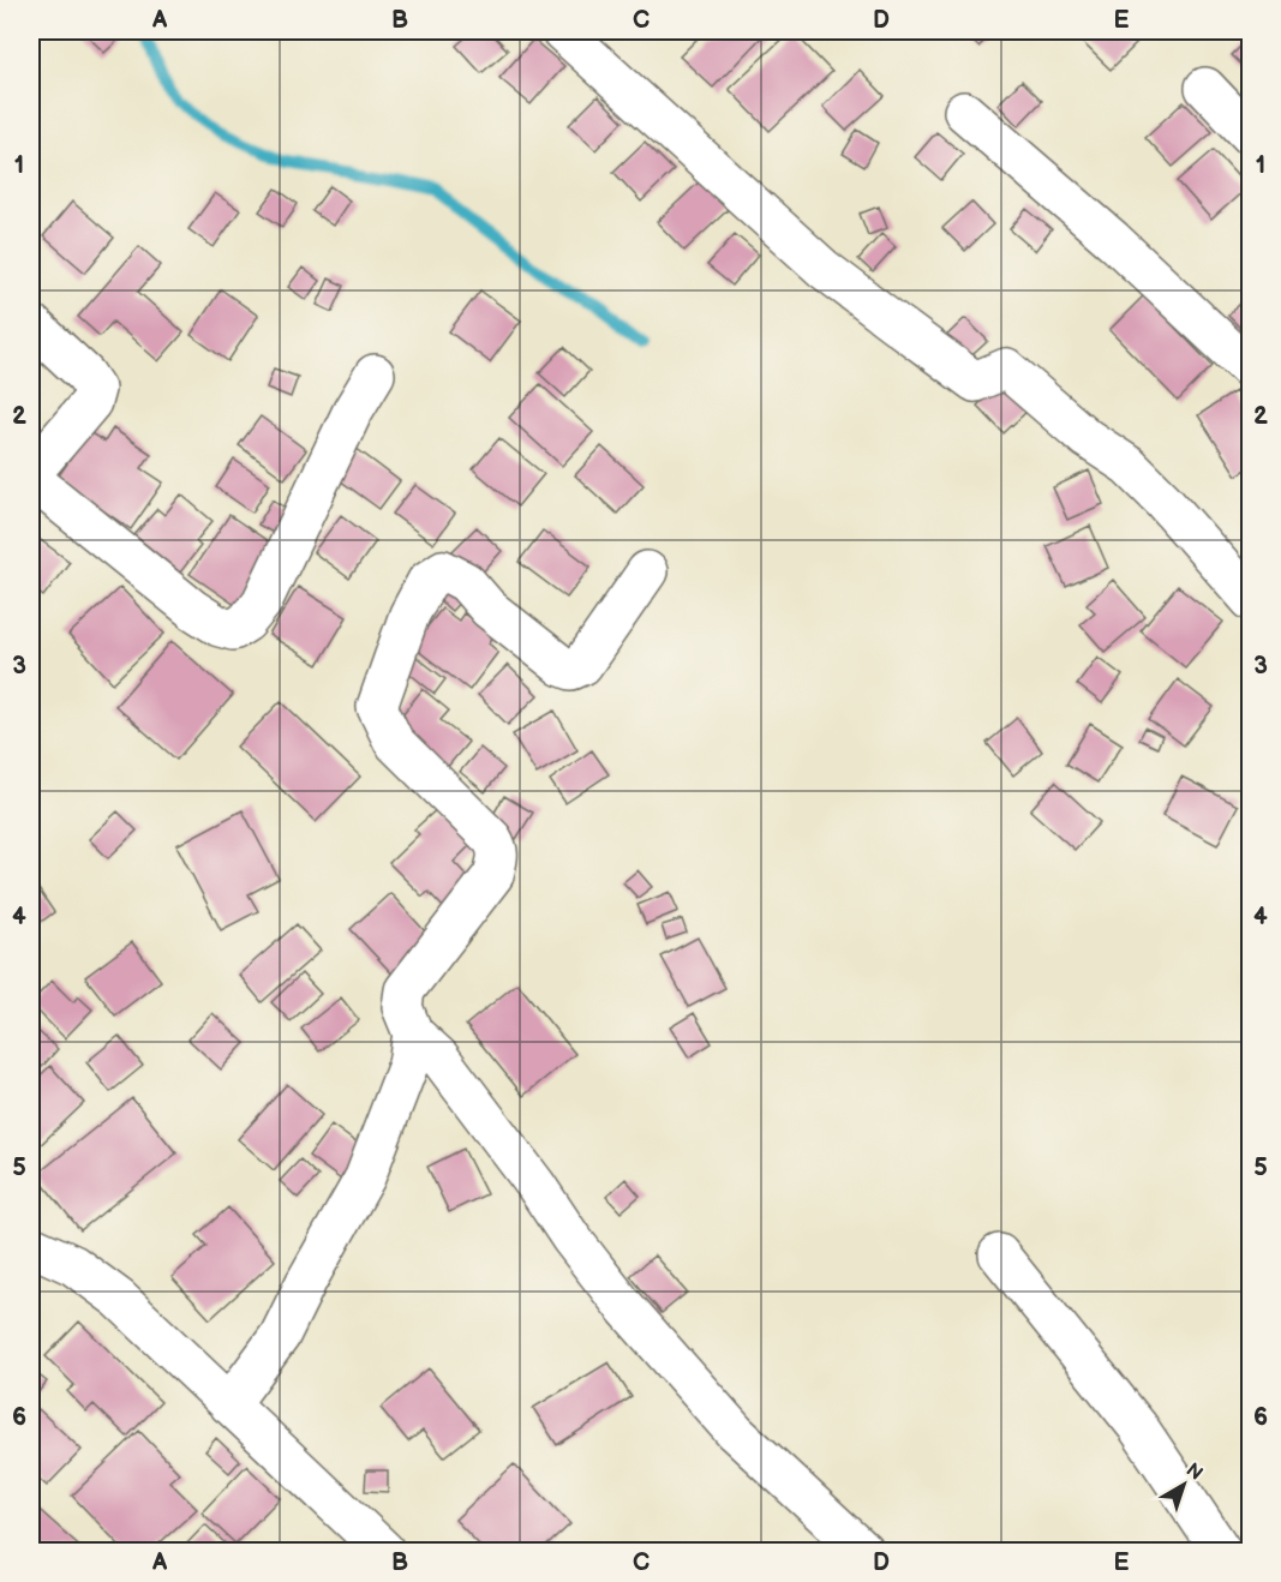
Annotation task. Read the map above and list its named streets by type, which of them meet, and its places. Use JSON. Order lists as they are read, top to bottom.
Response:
{
  "north": "top right",
  "grid": {
    "columns": [
      "A",
      "B",
      "C",
      "D",
      "E"
    ],
    "rows": [
      "1",
      "2",
      "3",
      "4",
      "5",
      "6"
    ]
  }
}
